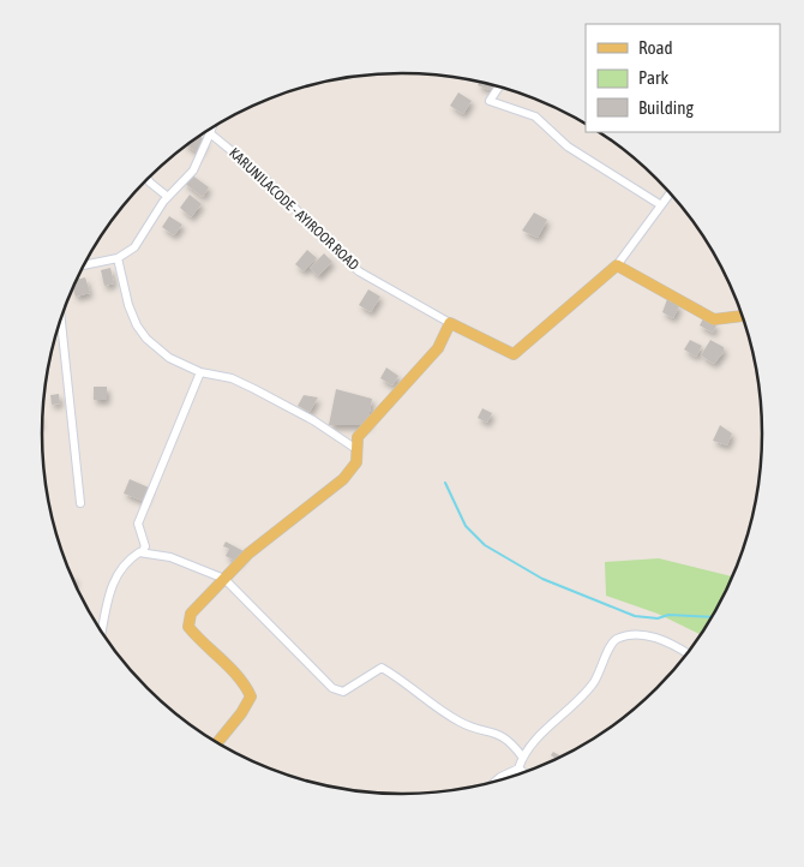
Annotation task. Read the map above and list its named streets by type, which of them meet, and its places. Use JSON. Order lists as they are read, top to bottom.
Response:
{
  "streets": {
    "street": ["KARUNILACODE - AYIROOR ROAD"]
  },
  "legend": ["Road", "Park", "Building"]
}
